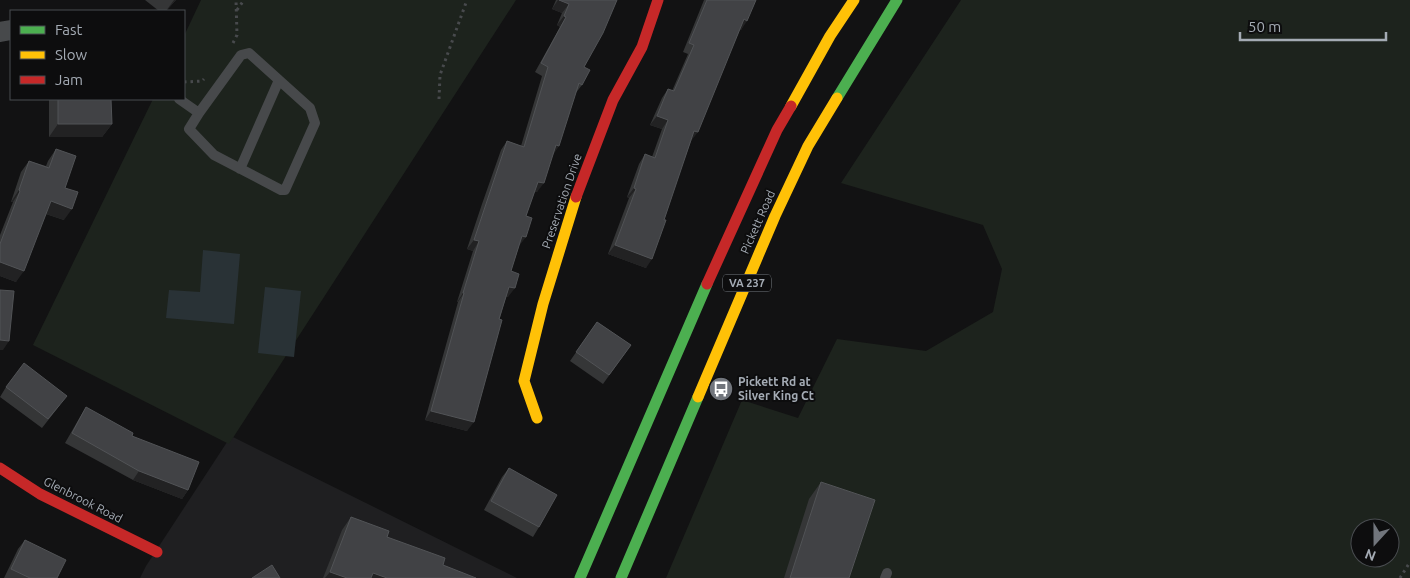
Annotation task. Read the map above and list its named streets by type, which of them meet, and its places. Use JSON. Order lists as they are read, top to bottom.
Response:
{
  "streets": {
    "main road": [
      "Preservation Drive",
      "Pickett Road",
      "VA 237",
      "Glenbrook Road"
    ]
  },
  "places": {
    "bus stop": ["Pickett Rd at Silver King Ct"]
  },
  "legend": ["Fast", "Slow", "Jam"],
  "scale_bar": "50 m",
  "north": "bottom"
}
